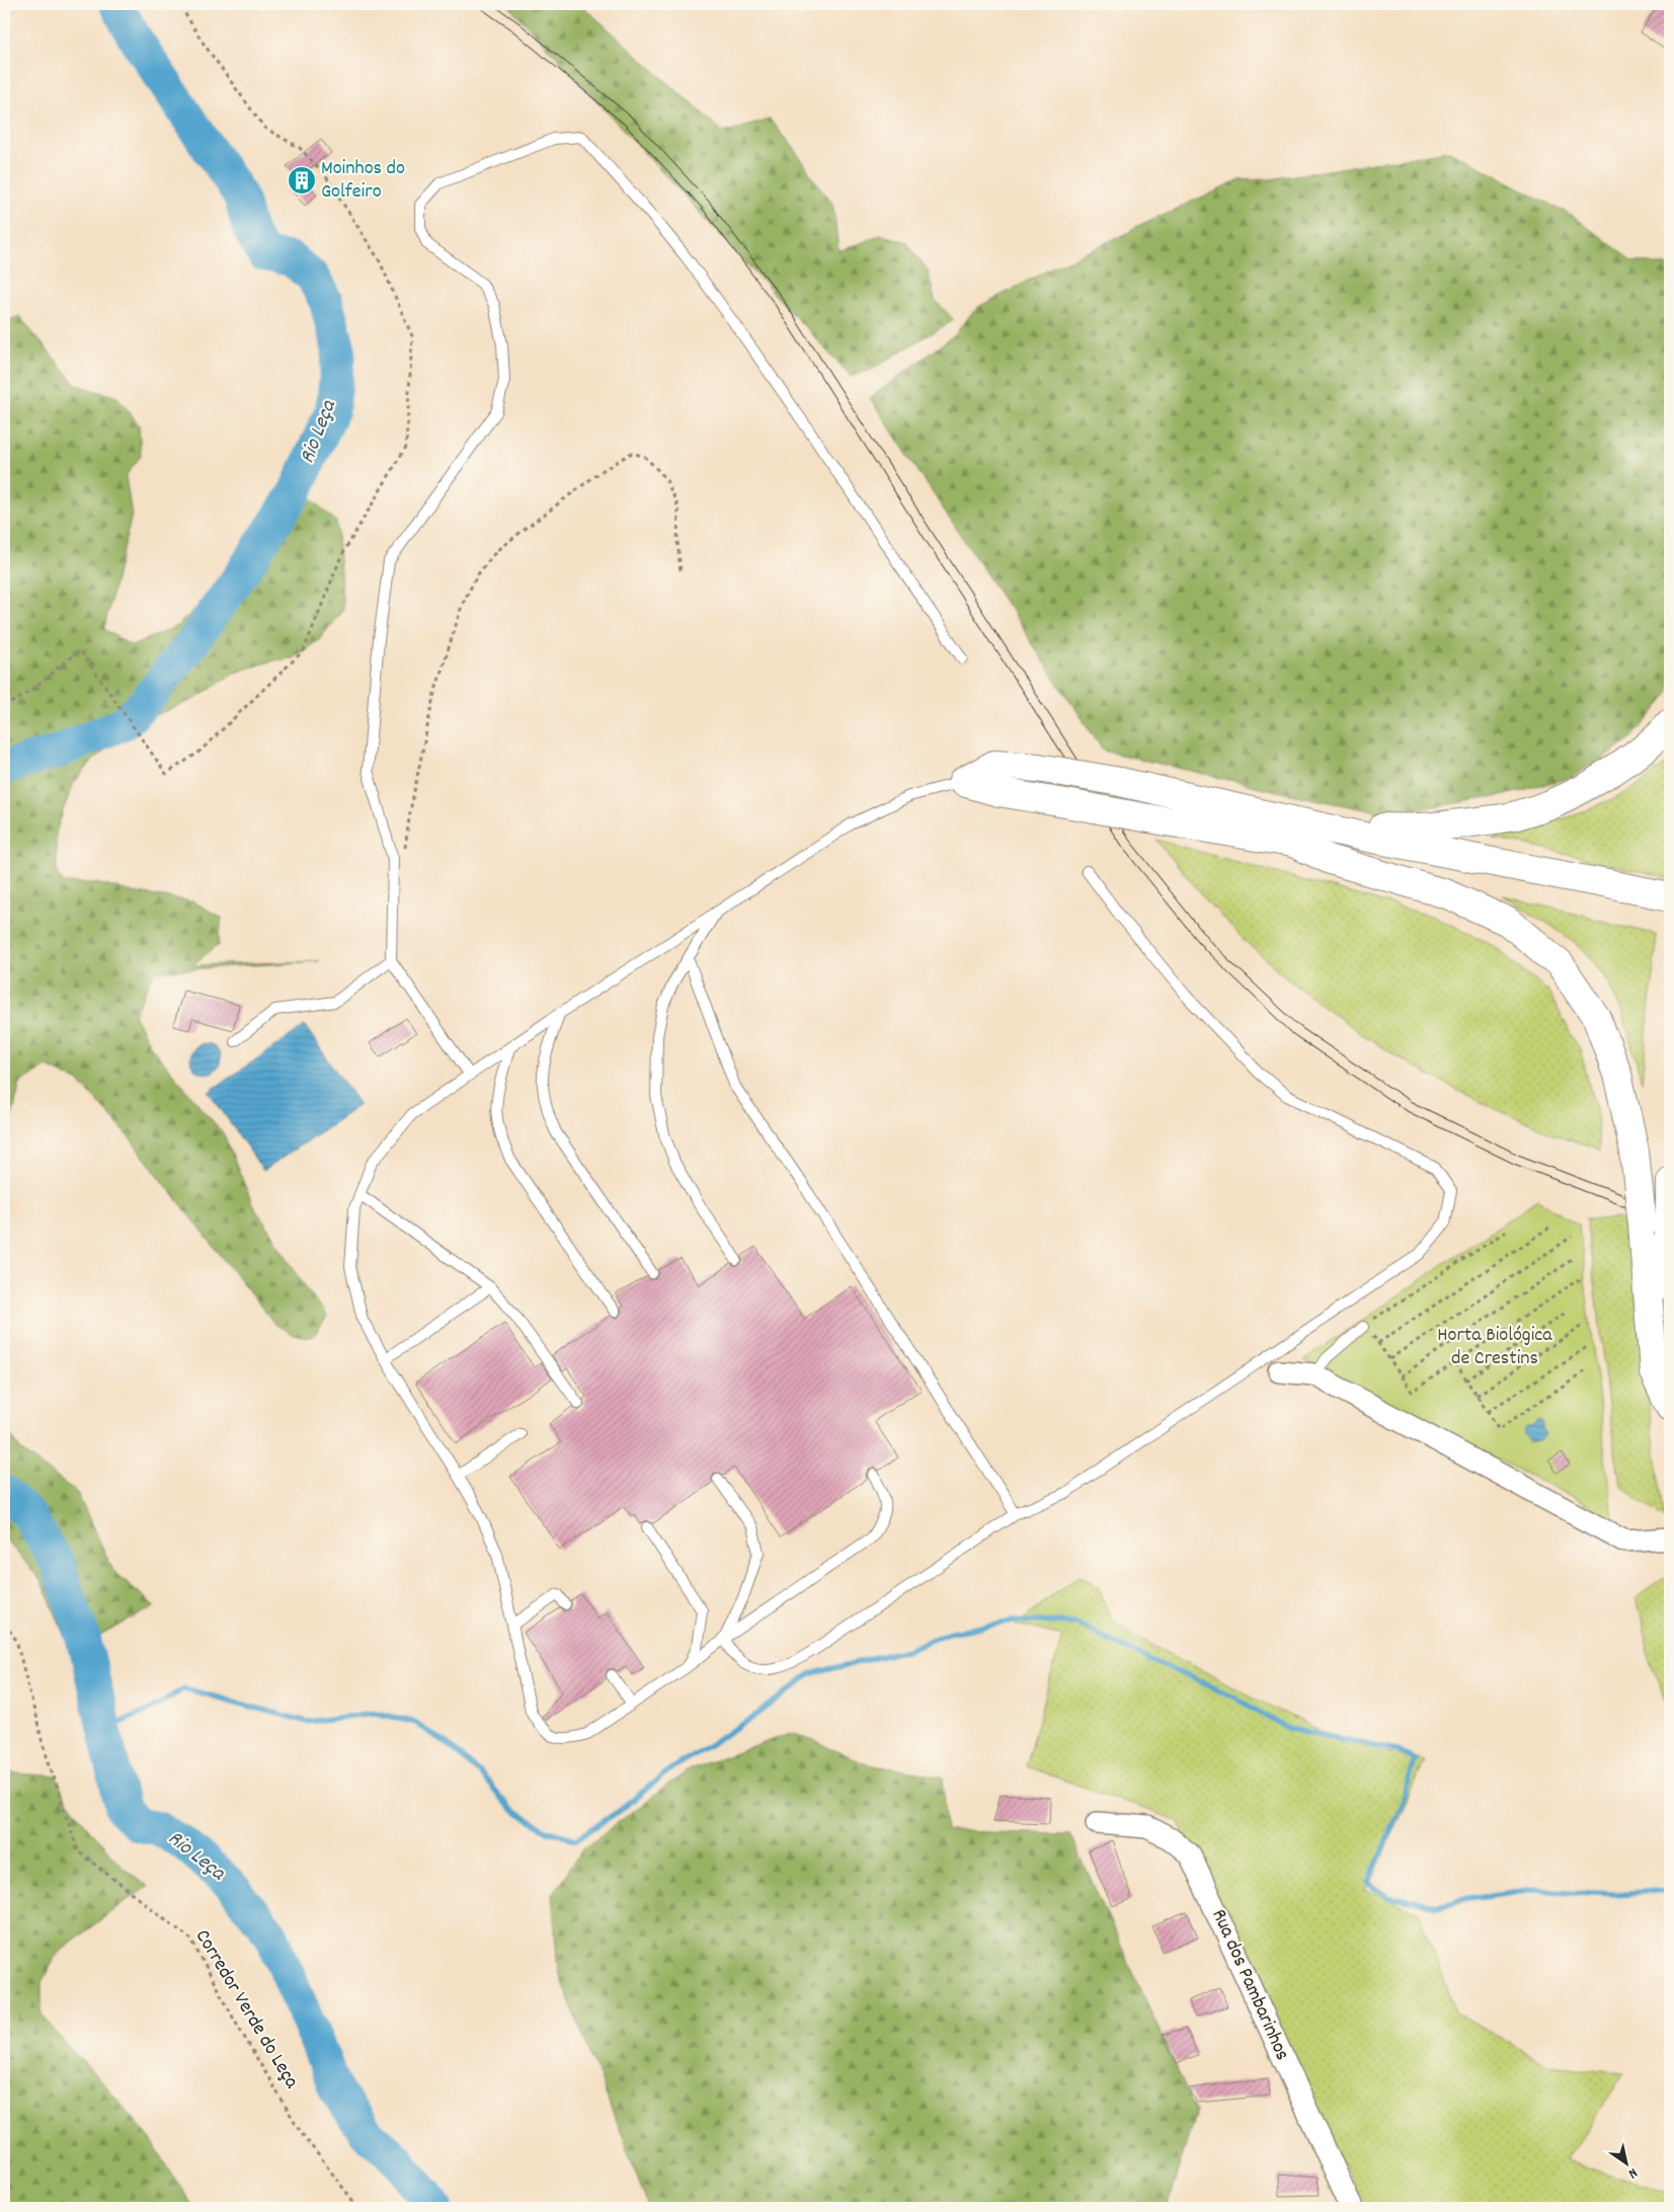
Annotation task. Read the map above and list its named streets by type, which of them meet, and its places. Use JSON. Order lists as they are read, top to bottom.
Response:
{
  "streets": {
    "street": ["Rua dos Pambarinhos"],
    "path": ["Corredor Verde do Leça"]
  },
  "water": ["Rio Leça"],
  "parks": ["Horta Biológica de Crestins"],
  "places": {
    "building": ["Moinhos do Golfeiro"]
  },
  "north": "bottom right"
}
